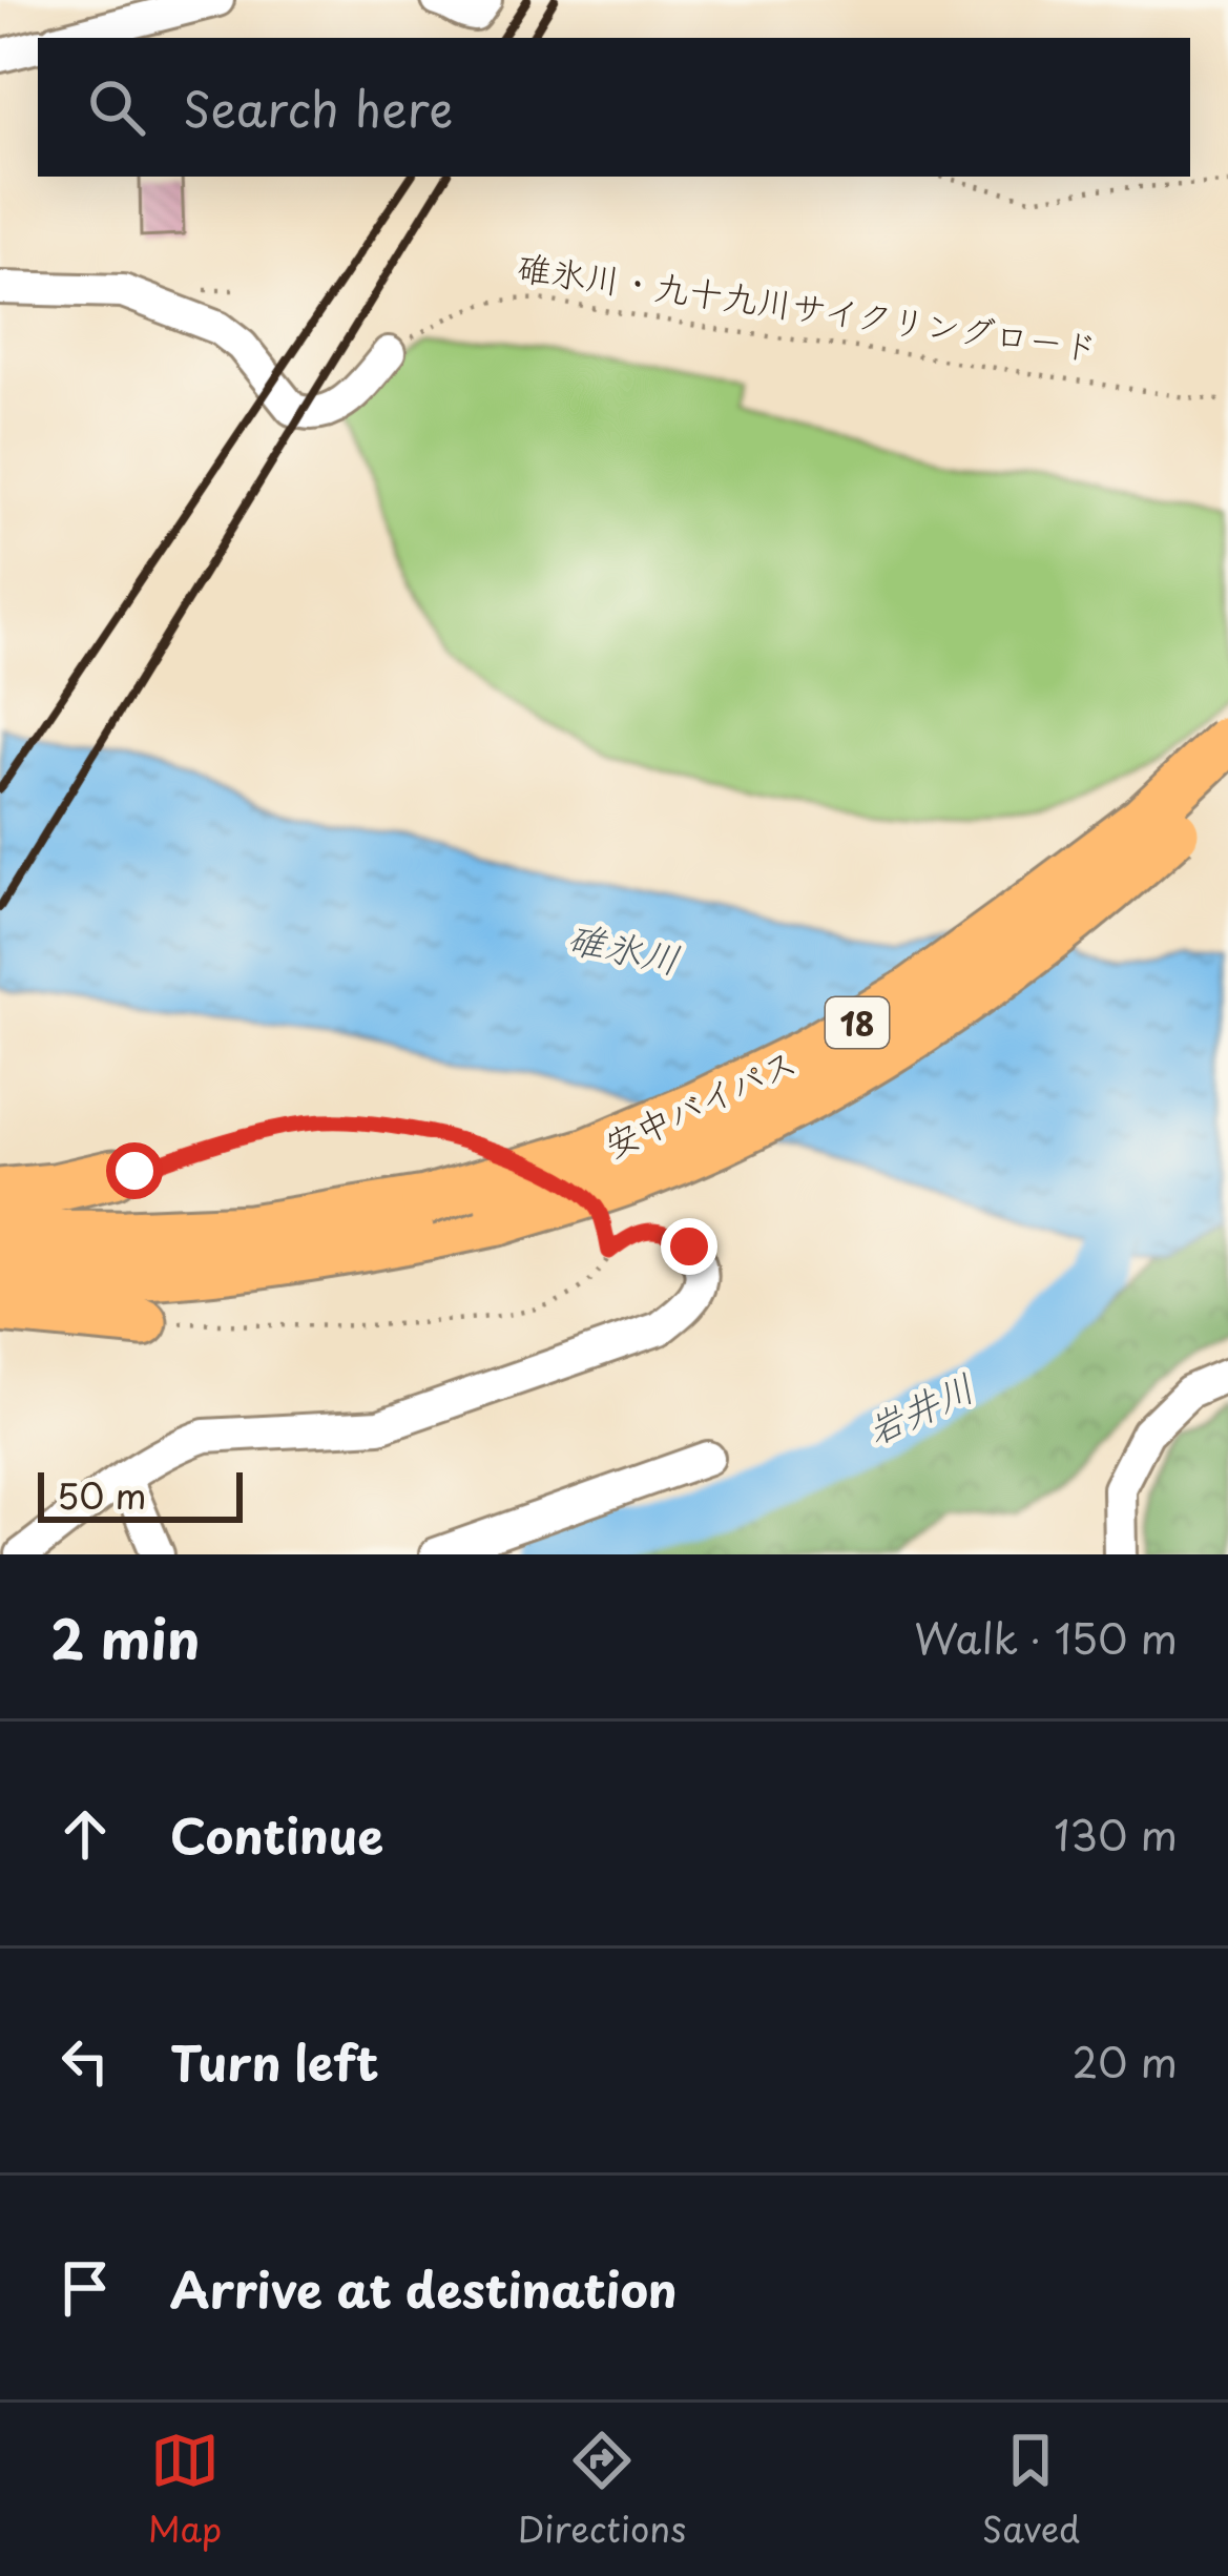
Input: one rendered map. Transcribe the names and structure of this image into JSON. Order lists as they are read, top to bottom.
{
  "streets": {
    "highway": ["18", "安中バイパス"],
    "path": ["碓氷川・九十九川サイクリングロード"]
  },
  "water": ["碓氷川", "岩井川"],
  "scale_bar": "50 m",
  "page": {
    "search": "Search here",
    "scale": "50 m",
    "heading": ["2 min", "Walk · 150 m"],
    "list": [
      ["Continue", "130 m"],
      ["Turn left", "20 m"],
      "Arrive at destination"
    ],
    "nav": ["Map", "Directions", "Saved"]
  }
}
